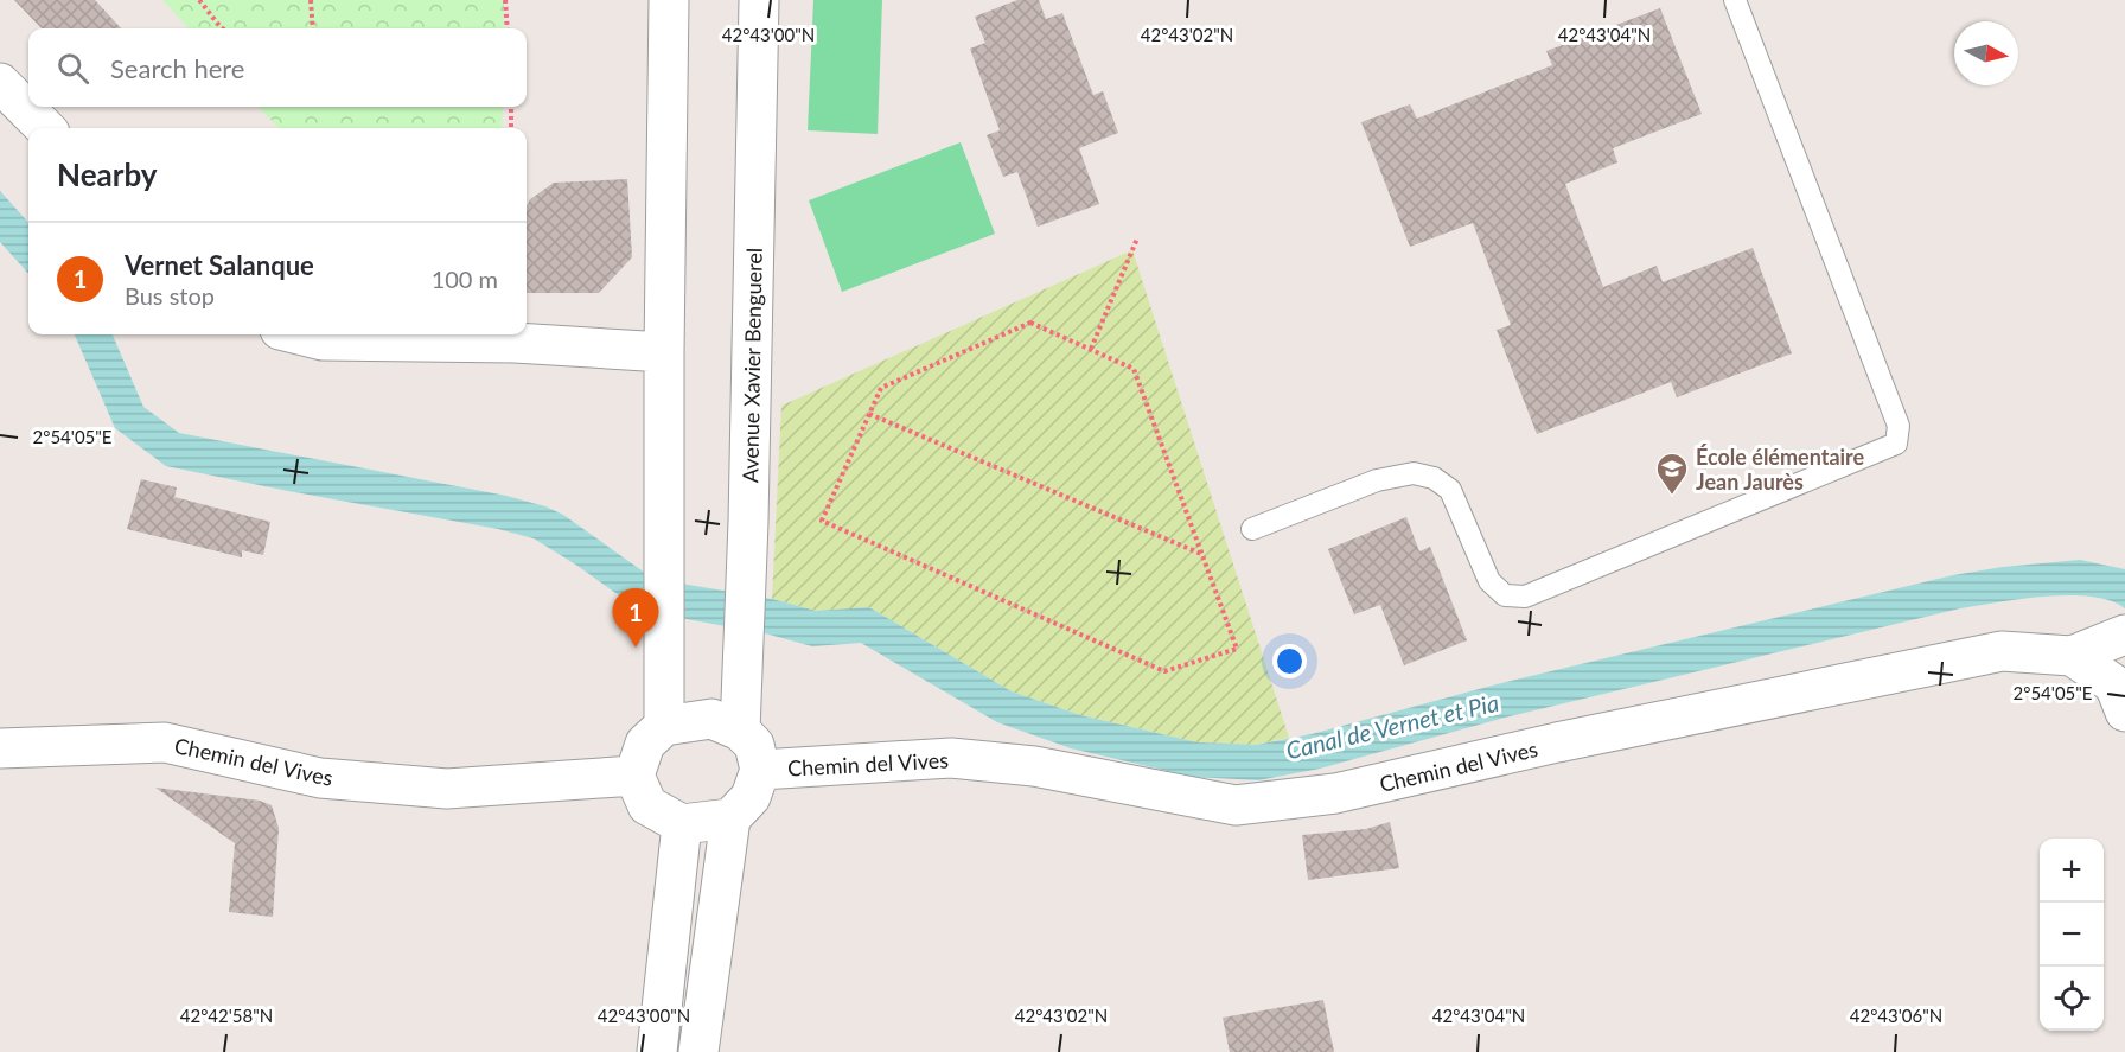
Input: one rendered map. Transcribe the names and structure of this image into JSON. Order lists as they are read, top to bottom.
{
  "streets": {
    "street": ["Avenue Xavier Benguerel", "Chemin del Vives"]
  },
  "crossings": [
    ["Avenue Xavier Benguerel", "Chemin del Vives"]
  ],
  "water": ["Canal de Vernet et Pia"],
  "places": {
    "school or university": ["École élémentaire Jean Jaurès"]
  },
  "north": "right",
  "page": {
    "search": "Search here",
    "heading": "Nearby",
    "list": [
      {
        "mark": "1",
        "name": "Vernet Salanque",
        "note": "Bus stop",
        "value": "100 m"
      }
    ],
    "pins": "1",
    "map_buttons": ["+", "−"]
  },
  "coordinates": [
    "42°43'00\"N",
    "42°43'02\"N",
    "42°43'04\"N",
    "2°54'05\"E",
    "42°42'58\"N",
    "42°43'06\"N"
  ]
}
